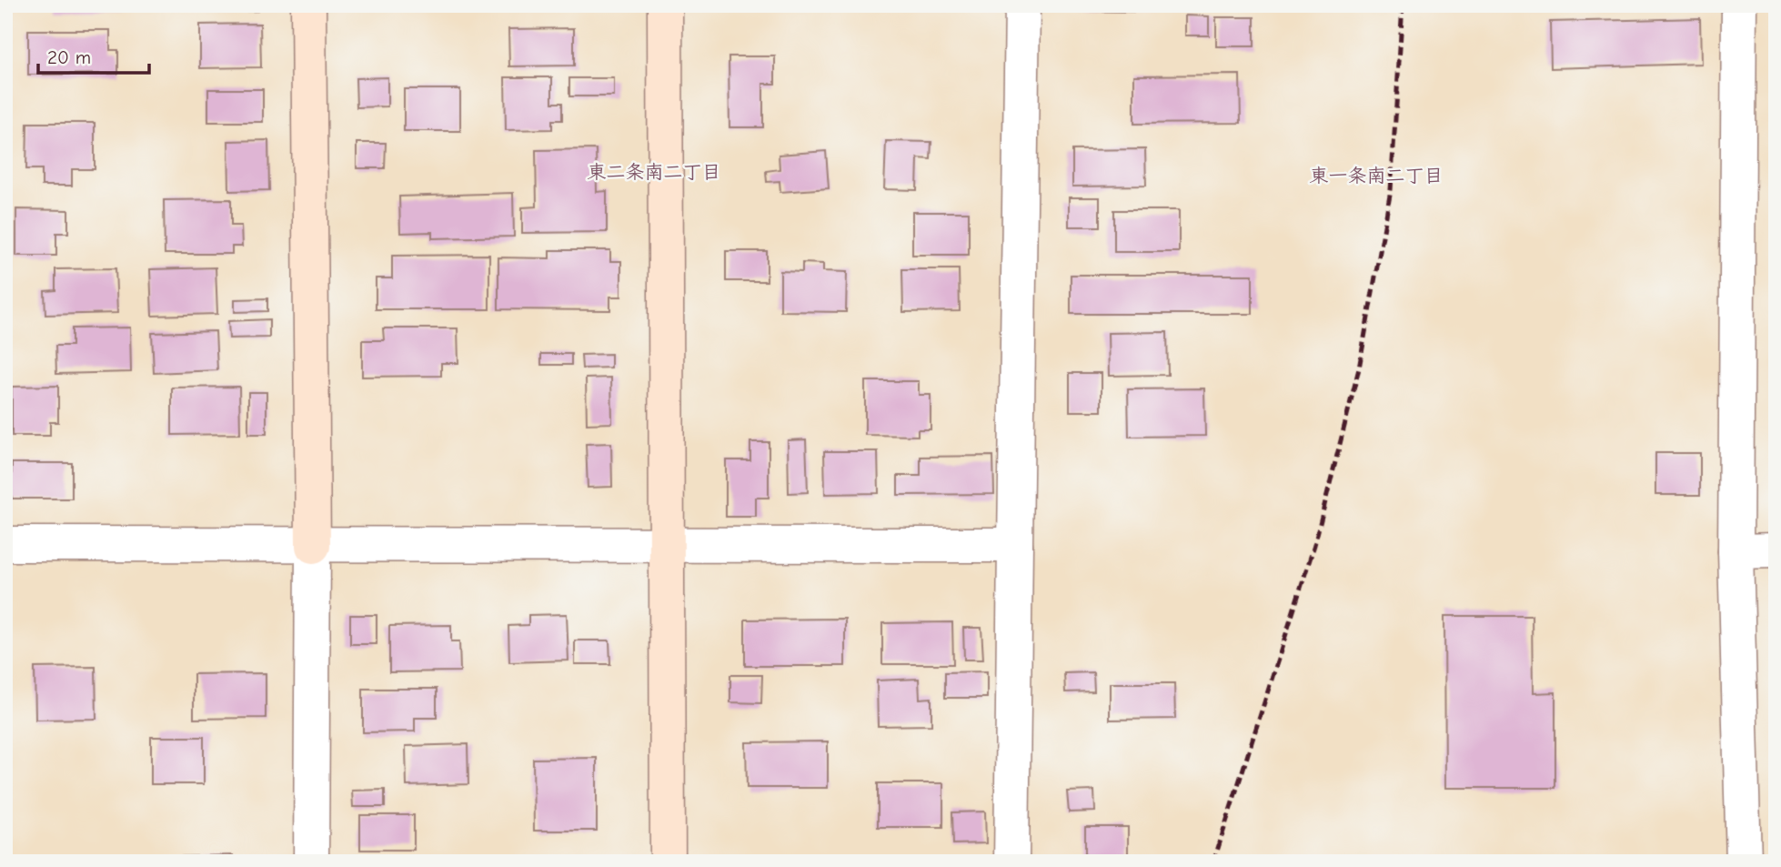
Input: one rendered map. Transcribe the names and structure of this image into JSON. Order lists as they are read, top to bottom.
{
  "districts": ["東二条南二丁目", "東一条南二丁目"],
  "scale_bar": "20 m"
}
